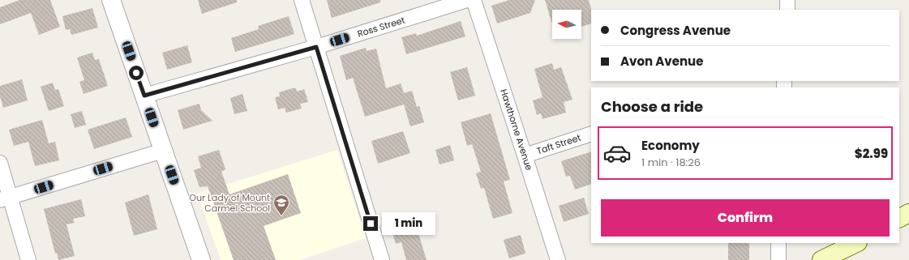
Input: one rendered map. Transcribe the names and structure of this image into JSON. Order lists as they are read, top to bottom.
{
  "streets": {
    "street": ["Ross Street", "Hawthorne Avenue", "Taft Street"]
  },
  "crossings": [
    ["Hawthorne Avenue", "Taft Street"]
  ],
  "places": {
    "school or university": ["Our Lady of Mount Carmel School"]
  },
  "north": "left",
  "page": {
    "banner": ["Congress Avenue", "Avon Avenue"],
    "heading": "Choose a ride",
    "list": [
      {
        "name": "Economy",
        "note": "1 min · 18:26",
        "value": "$2.99"
      }
    ],
    "buttons": "Confirm",
    "bubble": "1 min"
  }
}
